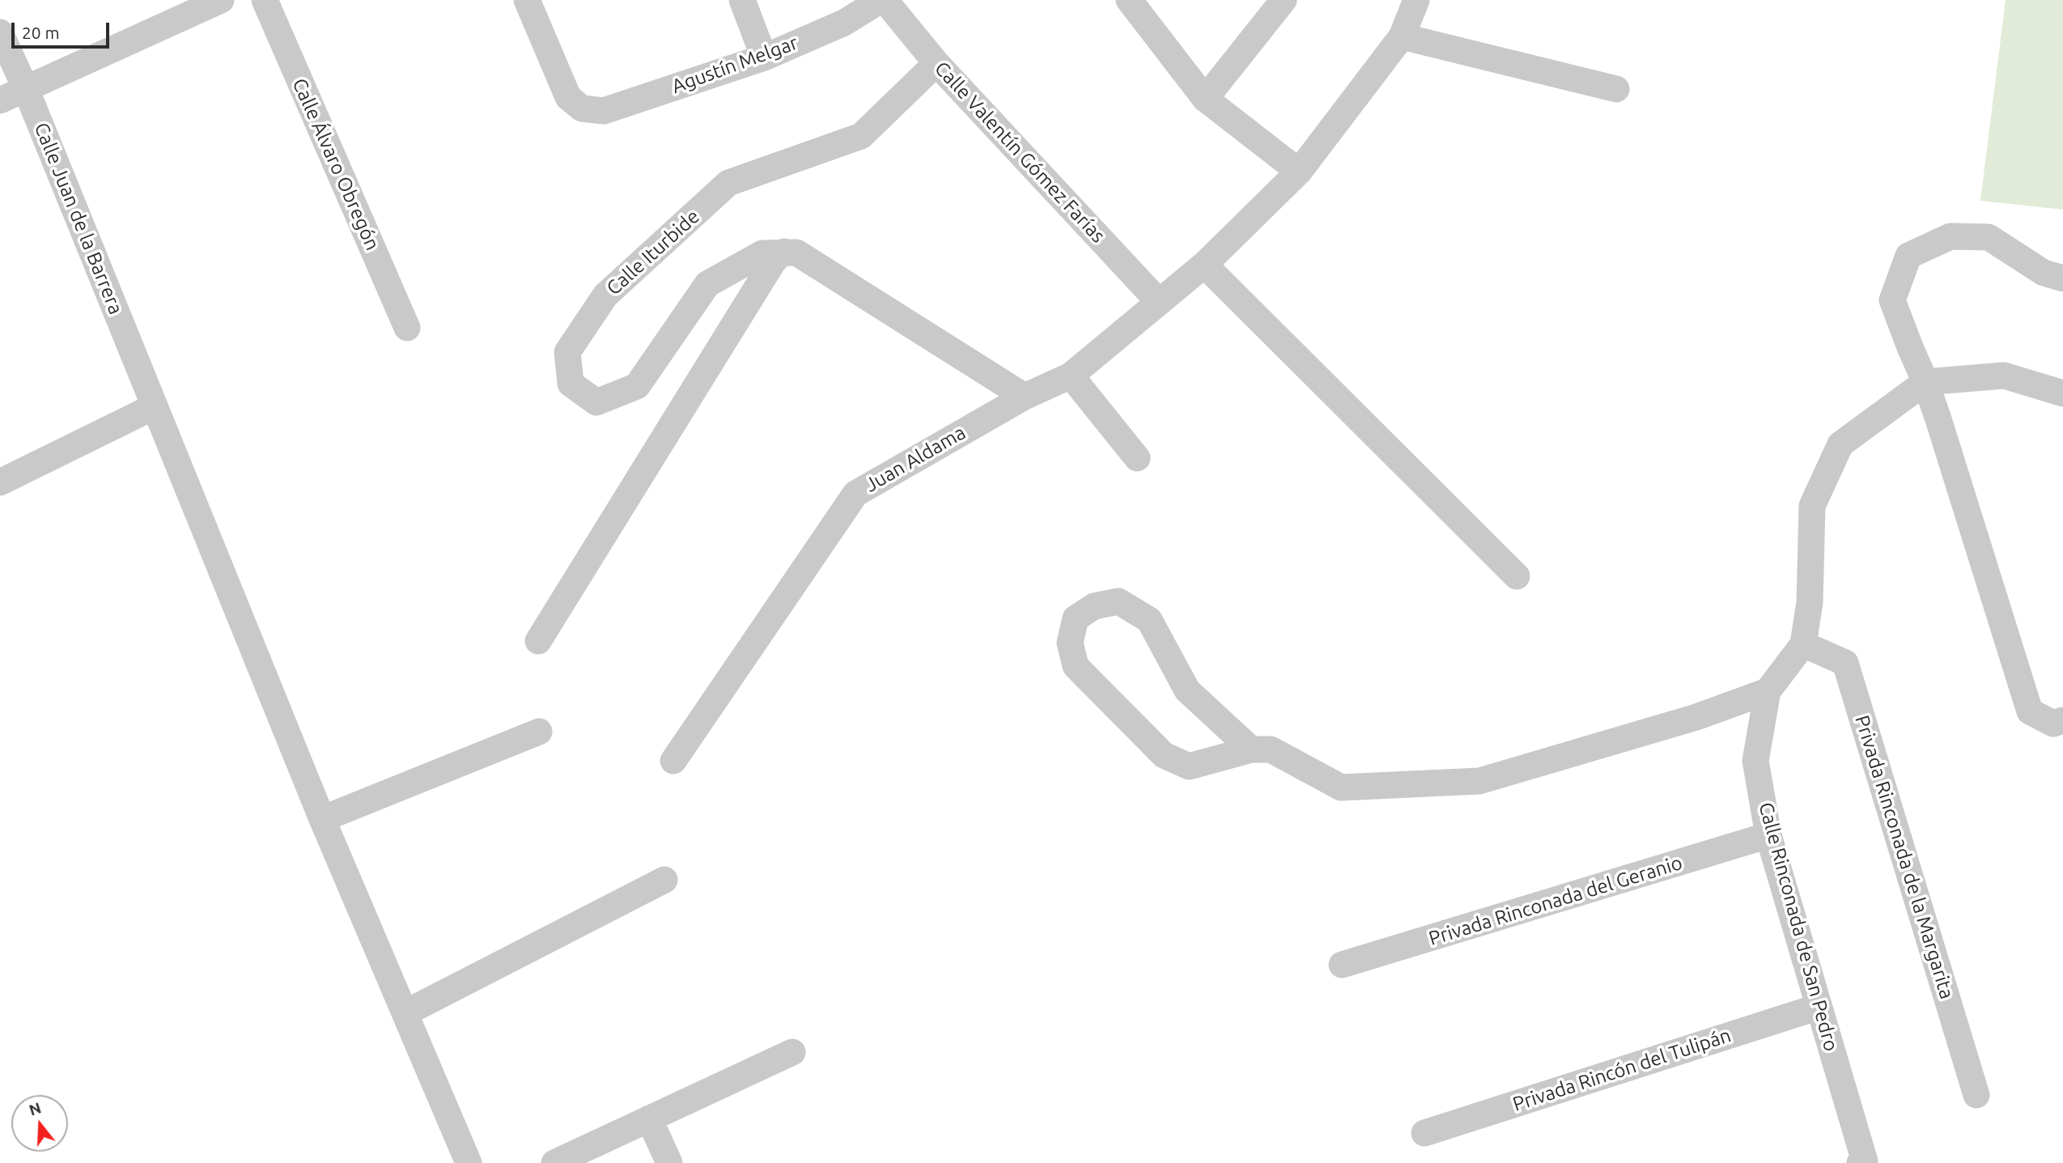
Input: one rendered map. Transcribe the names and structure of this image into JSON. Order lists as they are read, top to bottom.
{
  "streets": {
    "street": [
      "Agustín Melgar",
      "Calle Valentín Gómez Farías",
      "Calle Álvaro Obregón",
      "Calle Juan de la Barrera",
      "Calle Iturbide",
      "Juan Aldama",
      "Privada Rinconada de la Margarita",
      "Privada Rinconada del Geranio",
      "Calle Rinconada de San Pedro",
      "Privada Rincón del Tulipán"
    ]
  },
  "crossings": [
    ["Agustín Melgar", "Calle Valentín Gómez Farías"],
    ["Calle Valentín Gómez Farías", "Calle Iturbide"],
    ["Calle Valentín Gómez Farías", "Juan Aldama"],
    ["Calle Iturbide", "Juan Aldama"],
    ["Privada Rinconada de la Margarita", "Calle Rinconada de San Pedro"],
    ["Privada Rinconada del Geranio", "Calle Rinconada de San Pedro"],
    ["Calle Rinconada de San Pedro", "Privada Rincón del Tulipán"]
  ],
  "scale_bar": "20 m",
  "north": "top"
}
